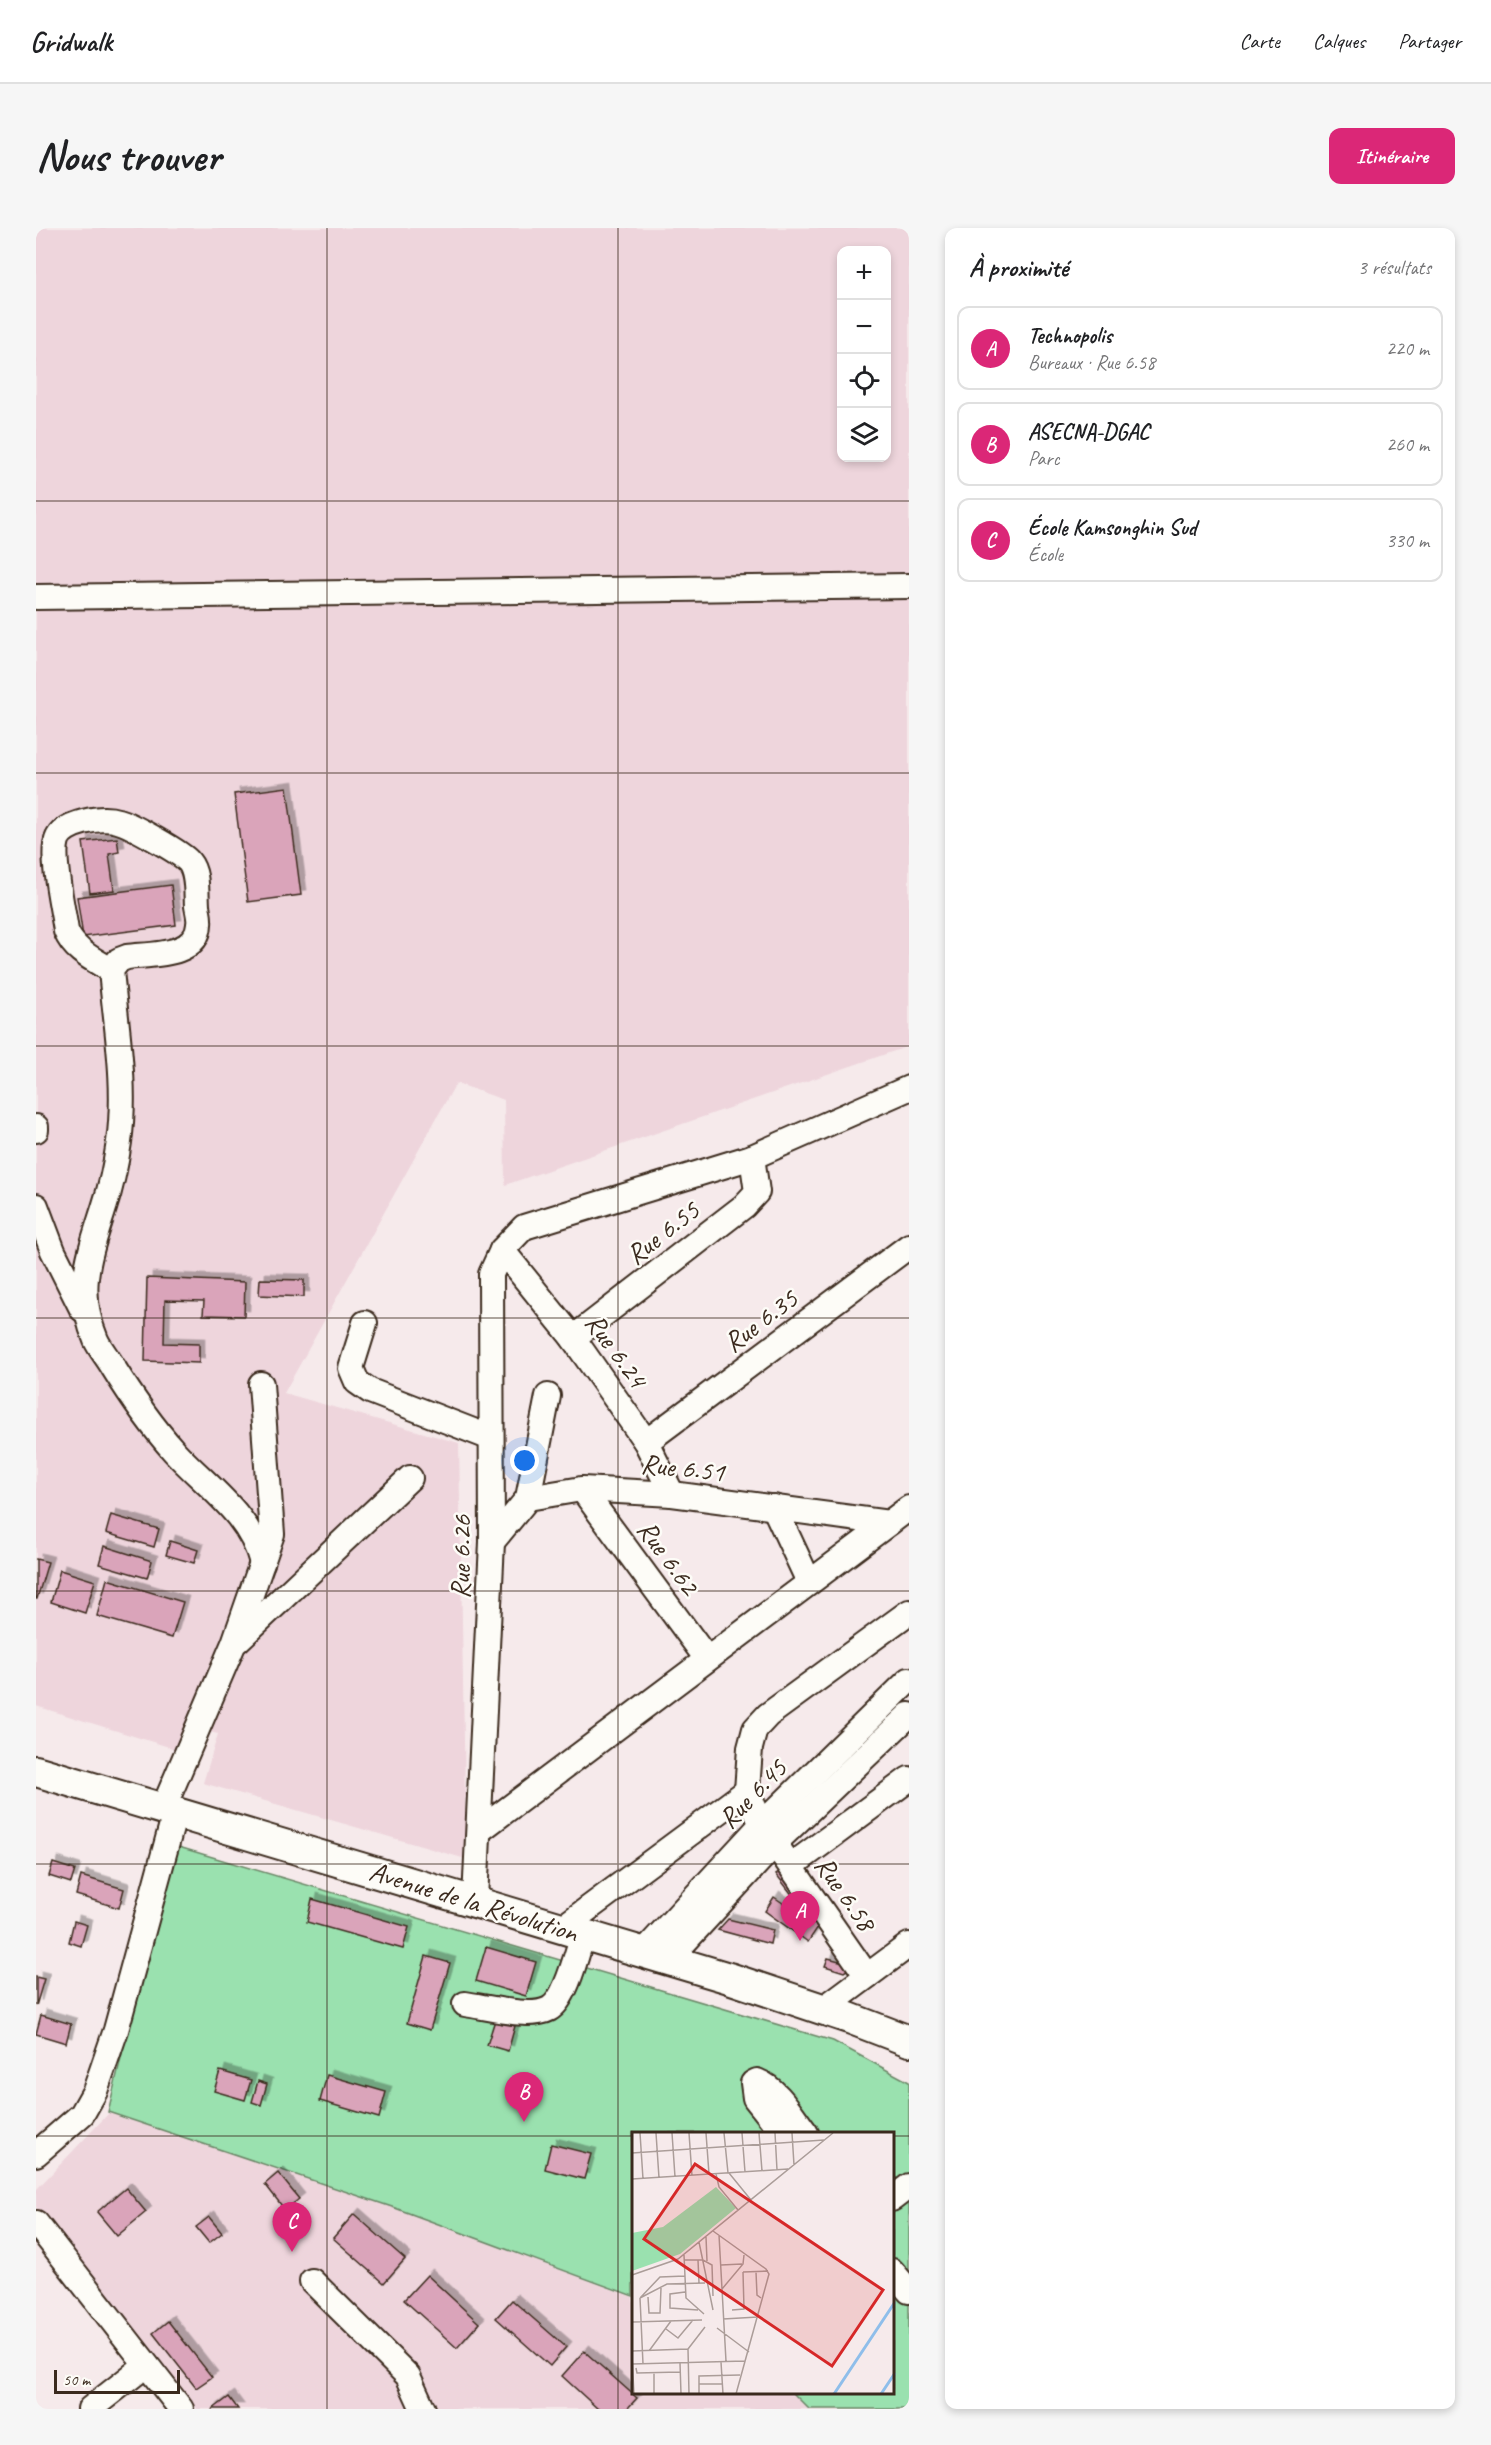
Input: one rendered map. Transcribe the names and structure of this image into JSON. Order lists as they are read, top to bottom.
{
  "streets": {
    "main road": ["Avenue de la Révolution"],
    "street": [
      "Rue 6.55",
      "Rue 6.35",
      "Rue 6.24",
      "Rue 6.51",
      "Rue 6.26",
      "Rue 6.62",
      "Rue 6.45",
      "Rue 6.58"
    ]
  },
  "crossings": [
    ["Rue 6.55", "Rue 6.24"],
    ["Rue 6.55", "Rue 6.26"],
    ["Rue 6.35", "Rue 6.24"],
    ["Rue 6.24", "Rue 6.51"],
    ["Rue 6.24", "Rue 6.26"],
    ["Rue 6.51", "Rue 6.62"],
    ["Rue 6.26", "Avenue de la Révolution"],
    ["Rue 6.45", "Rue 6.58"],
    ["Rue 6.45", "Avenue de la Révolution"]
  ],
  "scale_bar": "50 m",
  "page": {
    "header": "Gridwalk",
    "nav": ["Carte", "Calques", "Partager"],
    "buttons": "Itinéraire",
    "title": "Nous trouver",
    "heading": ["À proximité", "3 résultats"],
    "map_buttons": ["+", "−"],
    "list": [
      {
        "mark": "A",
        "name": "Technopolis",
        "note": "Bureaux · Rue 6.58",
        "value": "220 m"
      },
      {
        "mark": "B",
        "name": "ASECNA-DGAC",
        "note": "Parc",
        "value": "260 m"
      },
      {
        "mark": "C",
        "name": "École Kamsonghin Sud",
        "note": "École",
        "value": "330 m"
      }
    ],
    "pins": ["A", "B", "C"],
    "scale": "50 m"
  }
}
